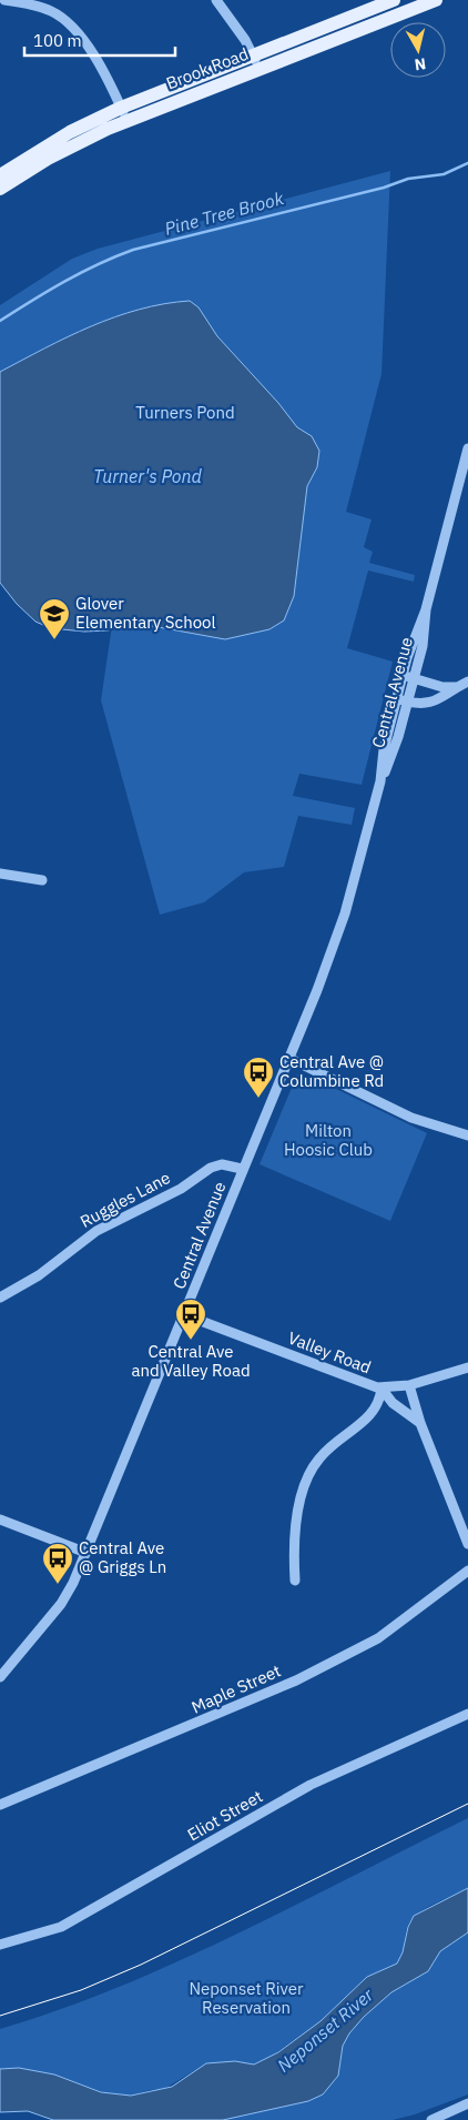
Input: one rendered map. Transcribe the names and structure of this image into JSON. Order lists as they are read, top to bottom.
{
  "streets": {
    "main road": ["Brook Road"],
    "street": [
      "Central Avenue",
      "Ruggles Lane",
      "Valley Road",
      "Maple Street",
      "Eliot Street"
    ]
  },
  "crossings": [
    ["Central Avenue", "Ruggles Lane"],
    ["Central Avenue", "Valley Road"]
  ],
  "water": ["Pine Tree Brook", "Turner's Pond", "Neponset River"],
  "parks": ["Turners Pond", "Milton Hoosic Club", "Neponset River Reservation"],
  "places": {
    "school or university": ["Glover Elementary School"],
    "bus stop": ["Central Ave @ Columbine Rd", "Central Ave and Valley Road", "Central Ave @ Griggs Ln"]
  },
  "scale_bar": "100 m",
  "north": "bottom"
}
